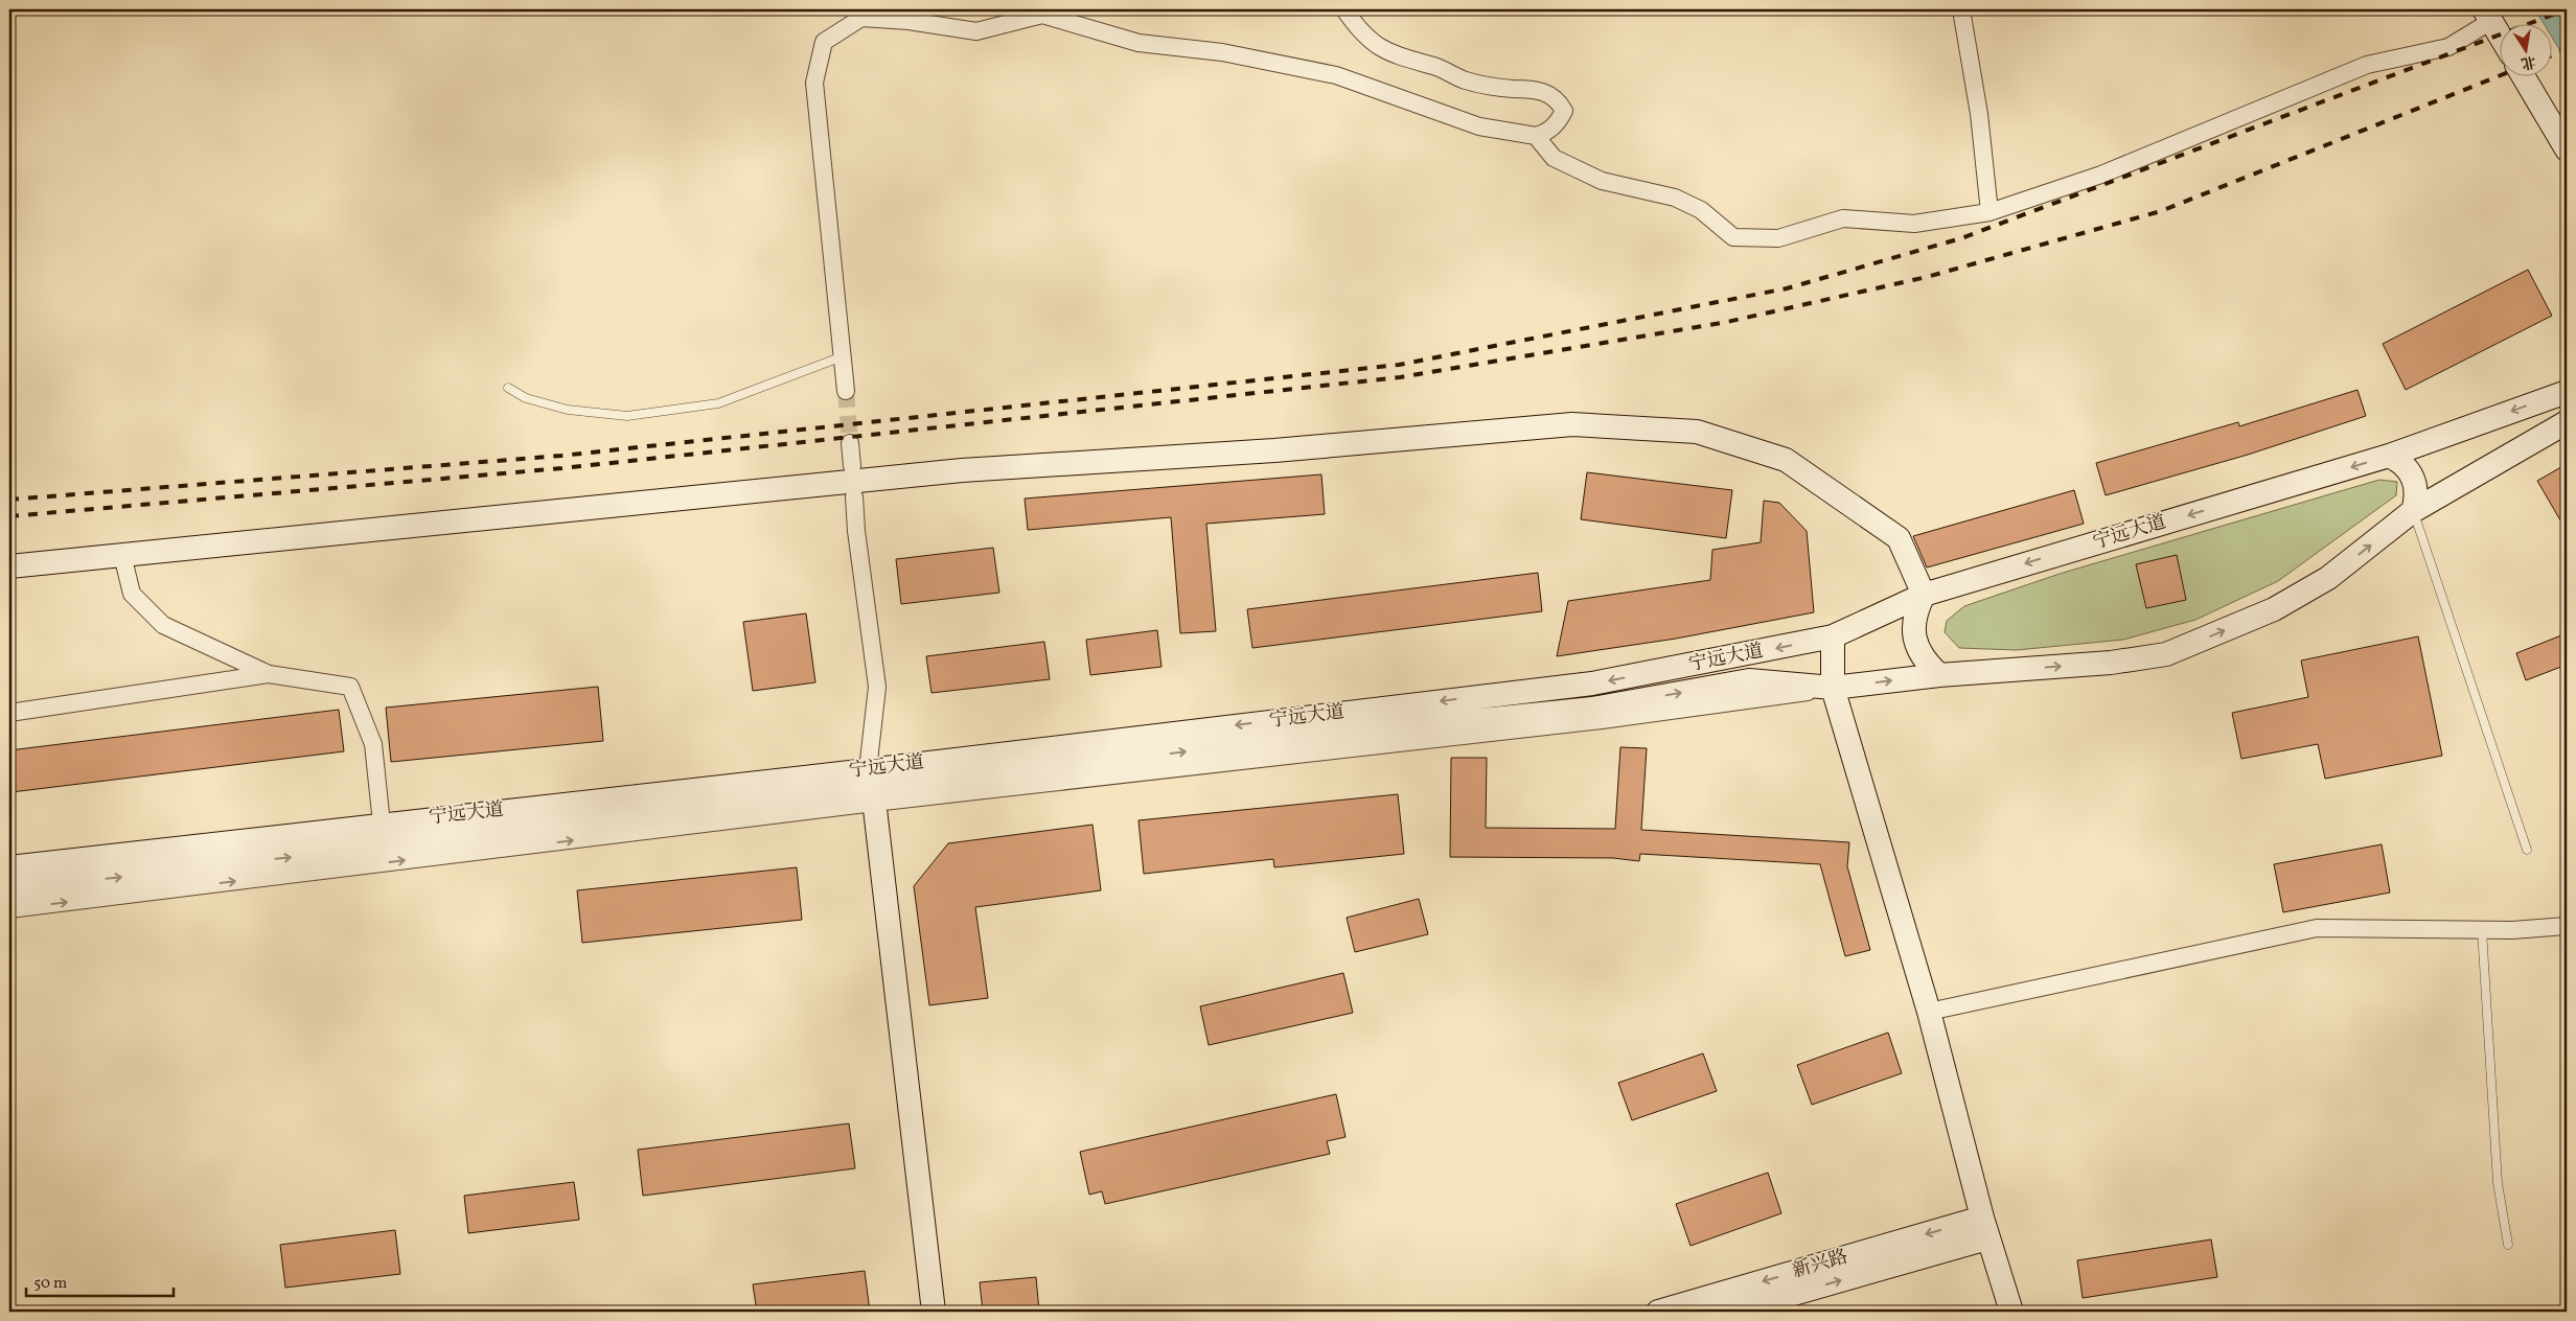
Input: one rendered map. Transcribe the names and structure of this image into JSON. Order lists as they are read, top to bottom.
{
  "streets": {
    "main road": ["宁远大道", "新兴路"]
  },
  "scale_bar": "50 m",
  "north": "bottom"
}
